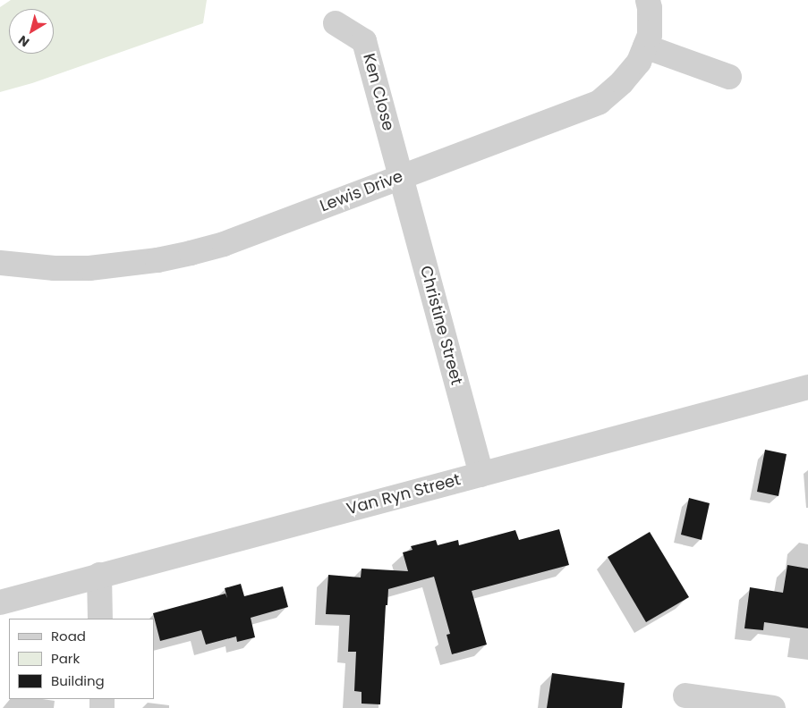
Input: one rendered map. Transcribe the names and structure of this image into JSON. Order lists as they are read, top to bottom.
{
  "streets": {
    "street": [
      "Ken Close",
      "Lewis Drive",
      "Christine Street",
      "Van Ryn Street"
    ]
  },
  "crossings": [
    ["Ken Close", "Lewis Drive"],
    ["Ken Close", "Christine Street"],
    ["Lewis Drive", "Christine Street"],
    ["Christine Street", "Van Ryn Street"]
  ],
  "legend": ["Road", "Park", "Building"],
  "north": "bottom left"
}
